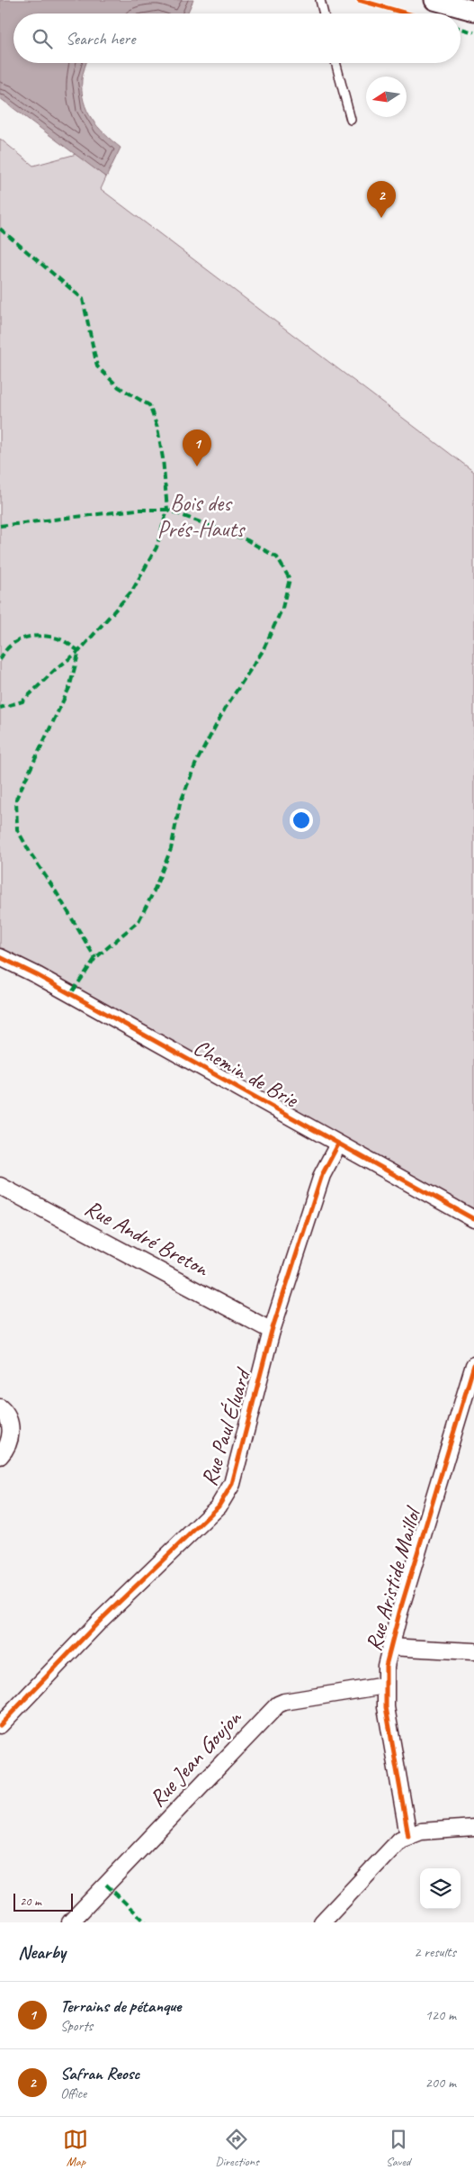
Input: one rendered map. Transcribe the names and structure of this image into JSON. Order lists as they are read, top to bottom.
{
  "streets": {
    "street": [
      "Chemin de Brie",
      "Rue André Breton",
      "Rue Paul Éluard",
      "Rue Aristide Maillol",
      "Rue Jean Goujon"
    ]
  },
  "crossings": [
    ["Chemin de Brie", "Rue Paul Éluard"],
    ["Rue André Breton", "Rue Paul Éluard"],
    ["Rue Aristide Maillol", "Rue Jean Goujon"]
  ],
  "parks": ["Bois des Prés-Hauts"],
  "scale_bar": "20 m",
  "north": "left",
  "page": {
    "search": "Search here",
    "pins": ["2", "1"],
    "scale": "20 m",
    "heading": ["Nearby", "2 results"],
    "list": [
      {
        "mark": "1",
        "name": "Terrains de pétanque",
        "note": "Sports",
        "value": "120 m"
      },
      {
        "mark": "2",
        "name": "Safran Reosc",
        "note": "Office",
        "value": "200 m"
      }
    ],
    "nav": ["Map", "Directions", "Saved"]
  }
}
